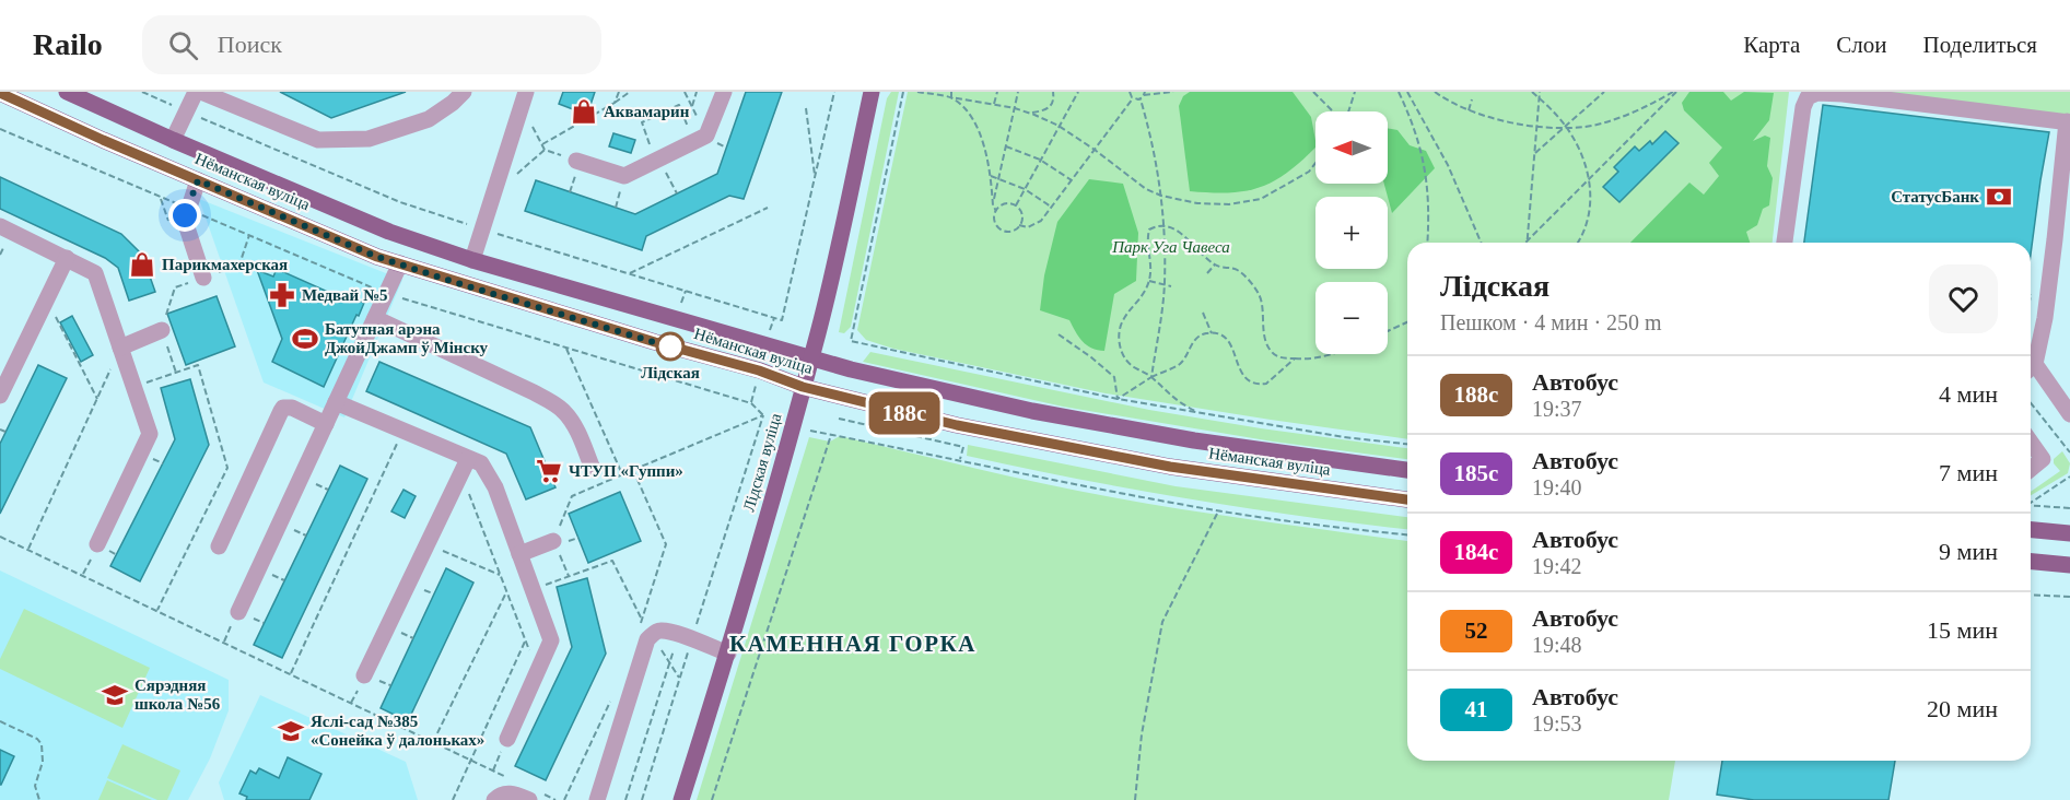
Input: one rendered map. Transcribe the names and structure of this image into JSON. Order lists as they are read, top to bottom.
{
  "streets": {
    "main road": ["Нёманская вуліца", "Лідская вуліца"]
  },
  "crossings": [
    ["Нёманская вуліца", "Лідская вуліца"]
  ],
  "districts": ["КАМЕННАЯ ГОРКА"],
  "parks": ["Парк Уга Чавеса"],
  "places": {
    "shop": ["Аквамарин", "Парикмахерская"],
    "bank": ["СтатусБанк"],
    "pharmacy": ["Медвай №5"],
    "sports": ["Батутная арэна ДжойДжамп ў Мінску"],
    "other": ["Лідская"],
    "supermarket": ["ЧТУП «Гуппи»"],
    "school or university": ["Сярэдняя школа №56", "Яслі-сад №385 «Сонейка ў далоньках»"]
  },
  "lines": ["bus line 188с"],
  "north": "left",
  "page": {
    "header": "Railo",
    "search": "Поиск",
    "nav": ["Карта", "Слои", "Поделиться"],
    "on_map": "188с",
    "map_buttons": ["+", "−"],
    "heading": ["Лідская", "Пешком · 4 мин · 250 m"],
    "list": [
      {
        "mark": "188с",
        "name": "Автобус",
        "note": "19:37",
        "value": "4 мин"
      },
      {
        "mark": "185с",
        "name": "Автобус",
        "note": "19:40",
        "value": "7 мин"
      },
      {
        "mark": "184с",
        "name": "Автобус",
        "note": "19:42",
        "value": "9 мин"
      },
      {
        "mark": "52",
        "name": "Автобус",
        "note": "19:48",
        "value": "15 мин"
      },
      {
        "mark": "41",
        "name": "Автобус",
        "note": "19:53",
        "value": "20 мин"
      }
    ]
  }
}
